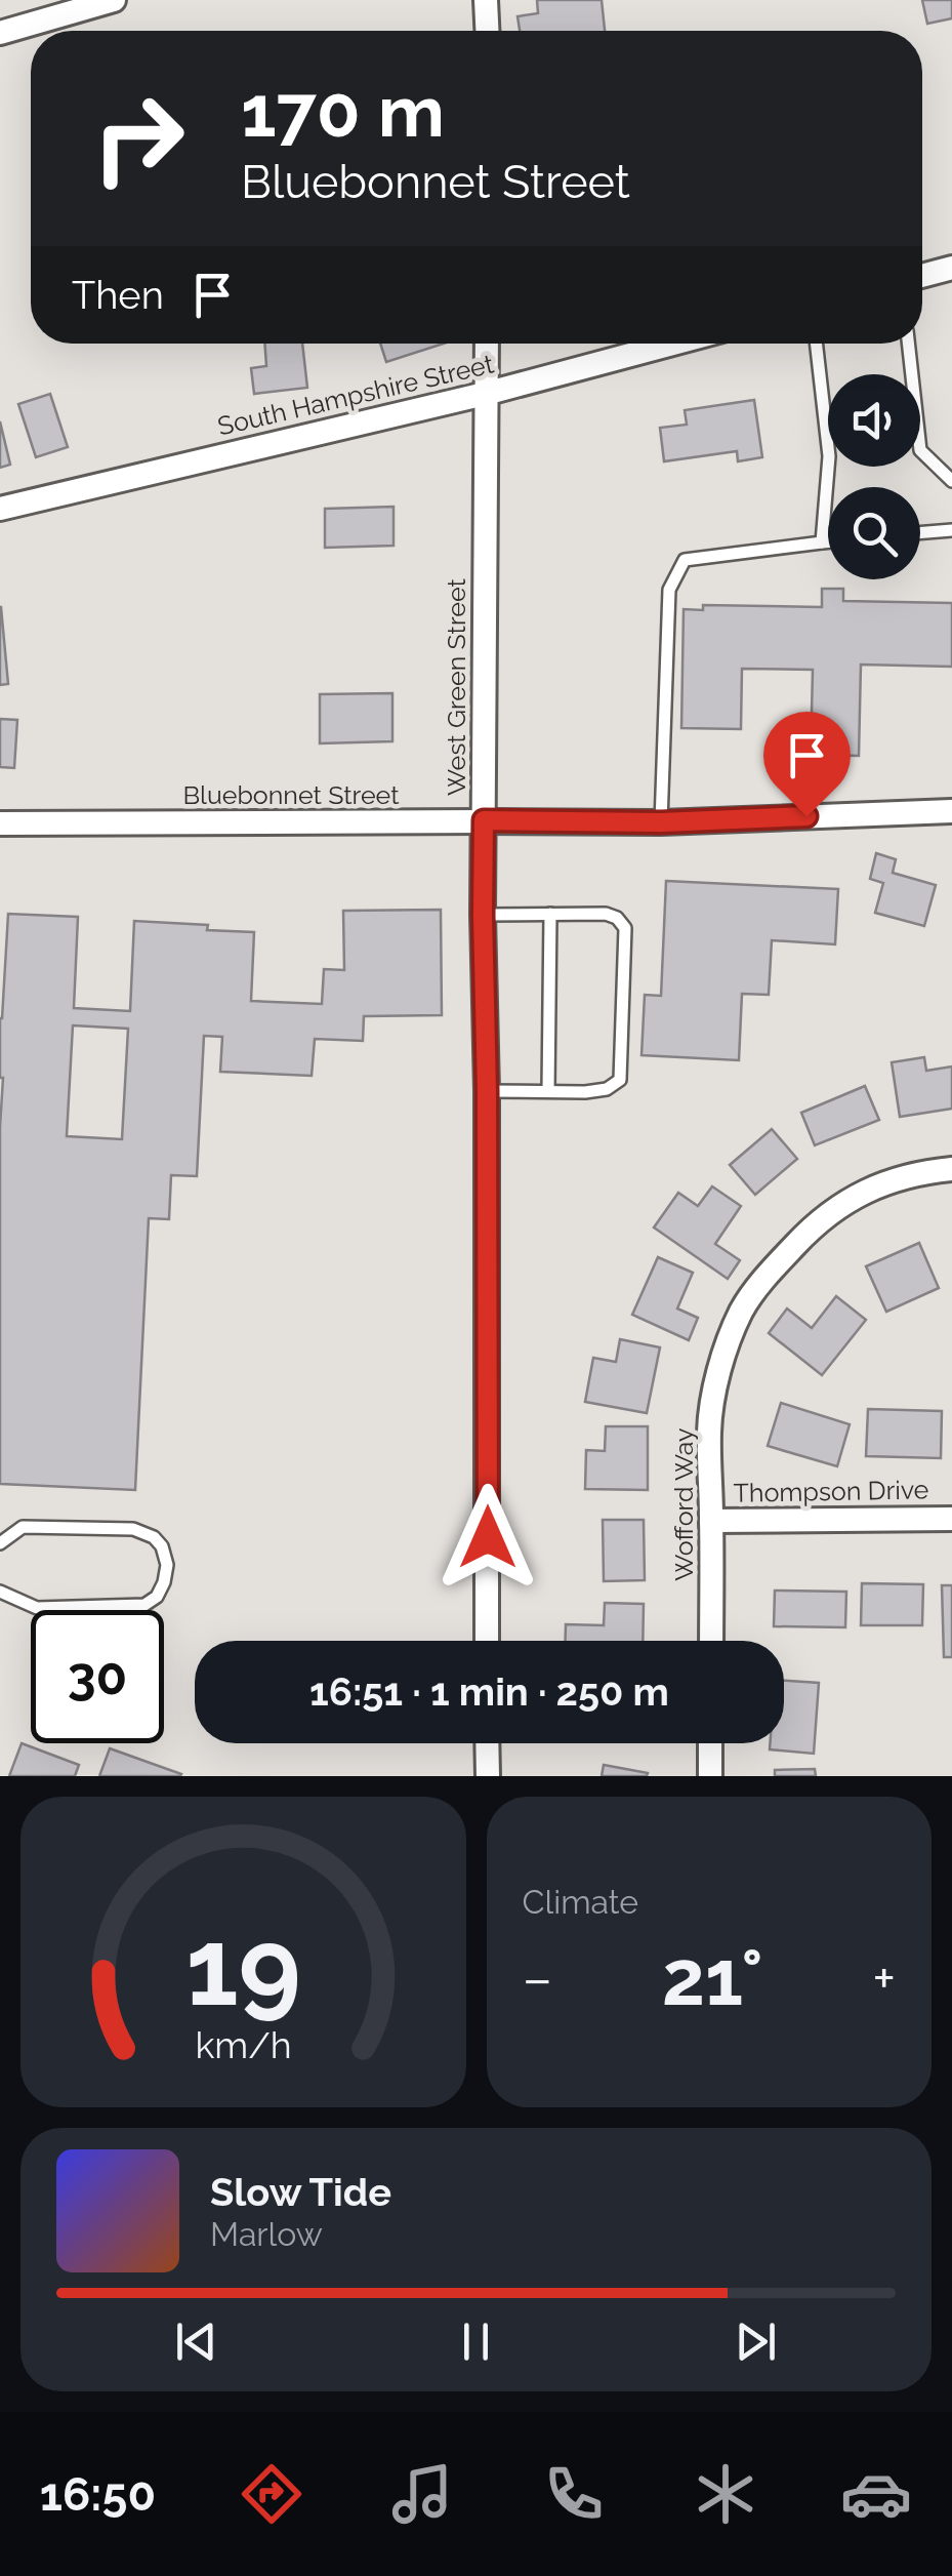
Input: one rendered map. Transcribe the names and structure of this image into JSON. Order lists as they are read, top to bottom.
{
  "streets": {
    "street": [
      "South Hampshire Street",
      "West Green Street",
      "Bluebonnet Street",
      "Thompson Drive",
      "Wofford Way"
    ]
  },
  "crossings": [
    ["South Hampshire Street", "West Green Street"],
    ["West Green Street", "Bluebonnet Street"],
    ["Thompson Drive", "Wofford Way"]
  ],
  "page": {
    "turn": ["170 m", "Bluebonnet Street"],
    "then": "Then",
    "limit": "30",
    "trip": "16:51 · 1 min · 250 m",
    "tile": "Climate",
    "heat": ["−", "21°", "+"],
    "song": ["Slow Tide", "Marlow"],
    "tabs": "16:50",
    "gauge": ["19", "km/h"]
  }
}
